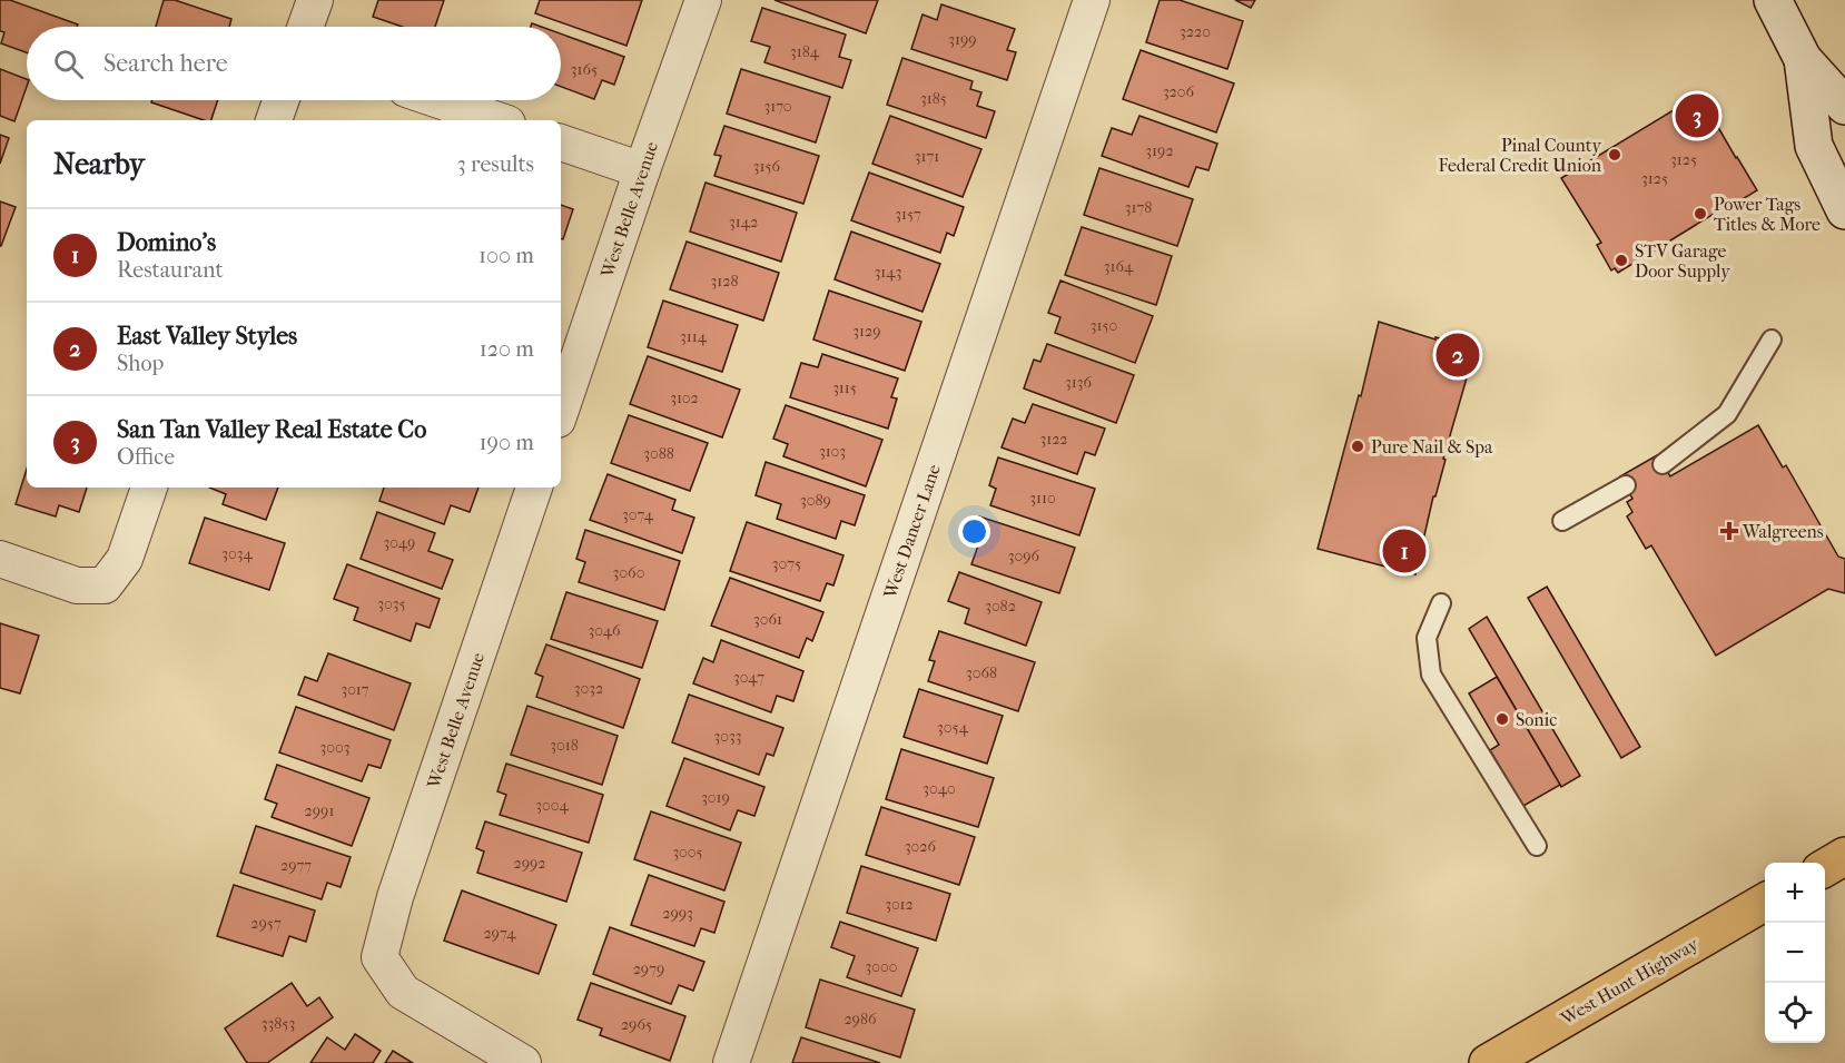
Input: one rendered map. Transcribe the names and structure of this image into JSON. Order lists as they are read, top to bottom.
{
  "streets": {
    "main road": ["West Hunt Highway"],
    "street": ["West Belle Avenue", "West Dancer Lane"]
  },
  "places": {
    "other": [
      "Pinal County Federal Credit Union",
      "Power Tags Titles & More",
      "STV Garage Door Supply",
      "Pure Nail & Spa",
      "Sonic"
    ],
    "health": ["Walgreens"]
  },
  "house_numbers": [
    "3220",
    "3199",
    "3184",
    "3165",
    "3206",
    "3185",
    "3170",
    "3192",
    "3171",
    "3125",
    "3156",
    "3125",
    "3178",
    "3157",
    "3142",
    "3164",
    "3143",
    "3128",
    "3150",
    "3129",
    "3114",
    "3136",
    "3115",
    "3102",
    "3122",
    "3103",
    "3088",
    "3110",
    "3089",
    "3074",
    "3049",
    "3034",
    "3096",
    "3075",
    "3060",
    "3035",
    "3082",
    "3061",
    "3046",
    "3068",
    "3047",
    "3032",
    "3017",
    "3054",
    "3033",
    "3018",
    "3003",
    "3040",
    "3019",
    "3004",
    "2991",
    "3026",
    "3005",
    "2992",
    "2977",
    "3012",
    "2993",
    "2957",
    "2974",
    "3000",
    "2979",
    "2986",
    "33853",
    "2965"
  ],
  "page": {
    "search": "Search here",
    "pins": ["3", "2", "1"],
    "heading": ["Nearby", "3 results"],
    "list": [
      {
        "mark": "1",
        "name": "Domino's",
        "note": "Restaurant",
        "value": "100 m"
      },
      {
        "mark": "2",
        "name": "East Valley Styles",
        "note": "Shop",
        "value": "120 m"
      },
      {
        "mark": "3",
        "name": "San Tan Valley Real Estate Co",
        "note": "Office",
        "value": "190 m"
      }
    ],
    "map_buttons": ["+", "−"]
  }
}
